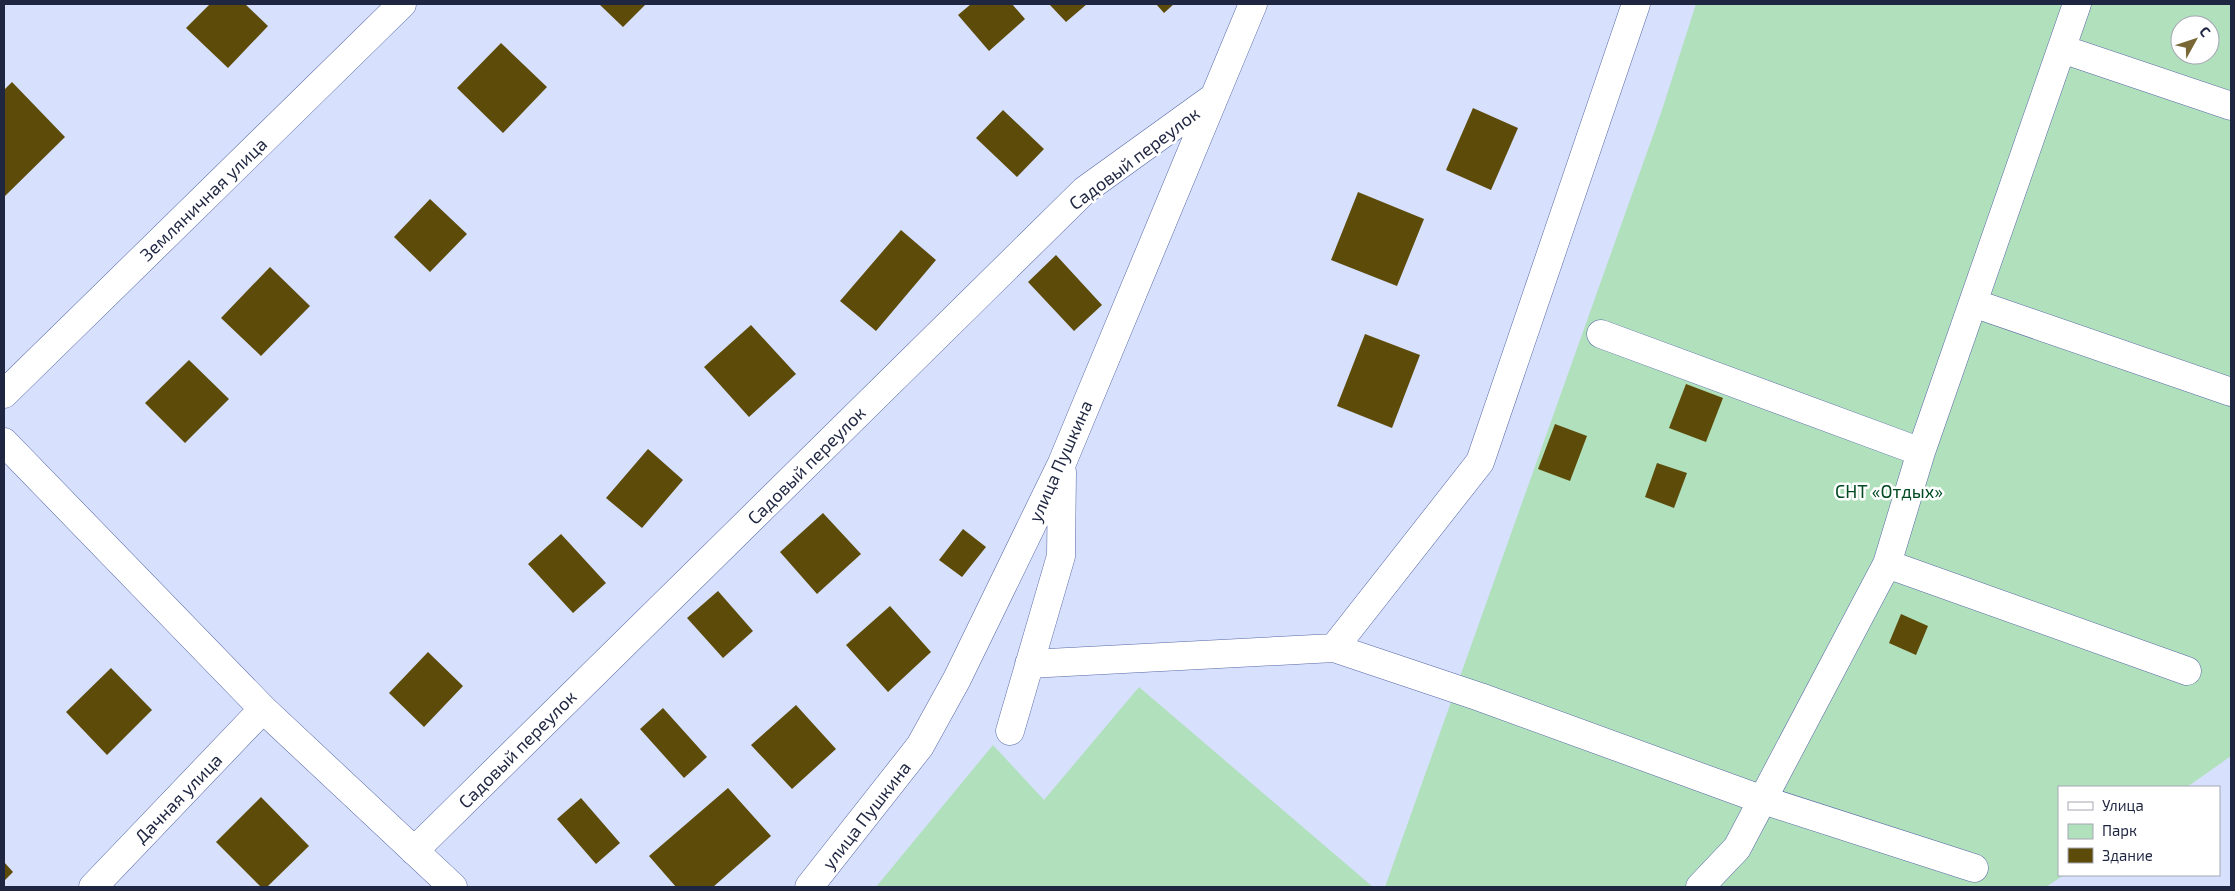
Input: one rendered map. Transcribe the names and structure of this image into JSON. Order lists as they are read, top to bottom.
{
  "streets": {
    "street": [
      "Садовый переулок",
      "Земляничная улица",
      "улица Пушкина",
      "Дачная улица"
    ]
  },
  "crossings": [
    ["Садовый переулок", "улица Пушкина"]
  ],
  "parks": ["СНТ «Отдых»"],
  "legend": ["Улица", "Парк", "Здание"],
  "north": "top right"
}
